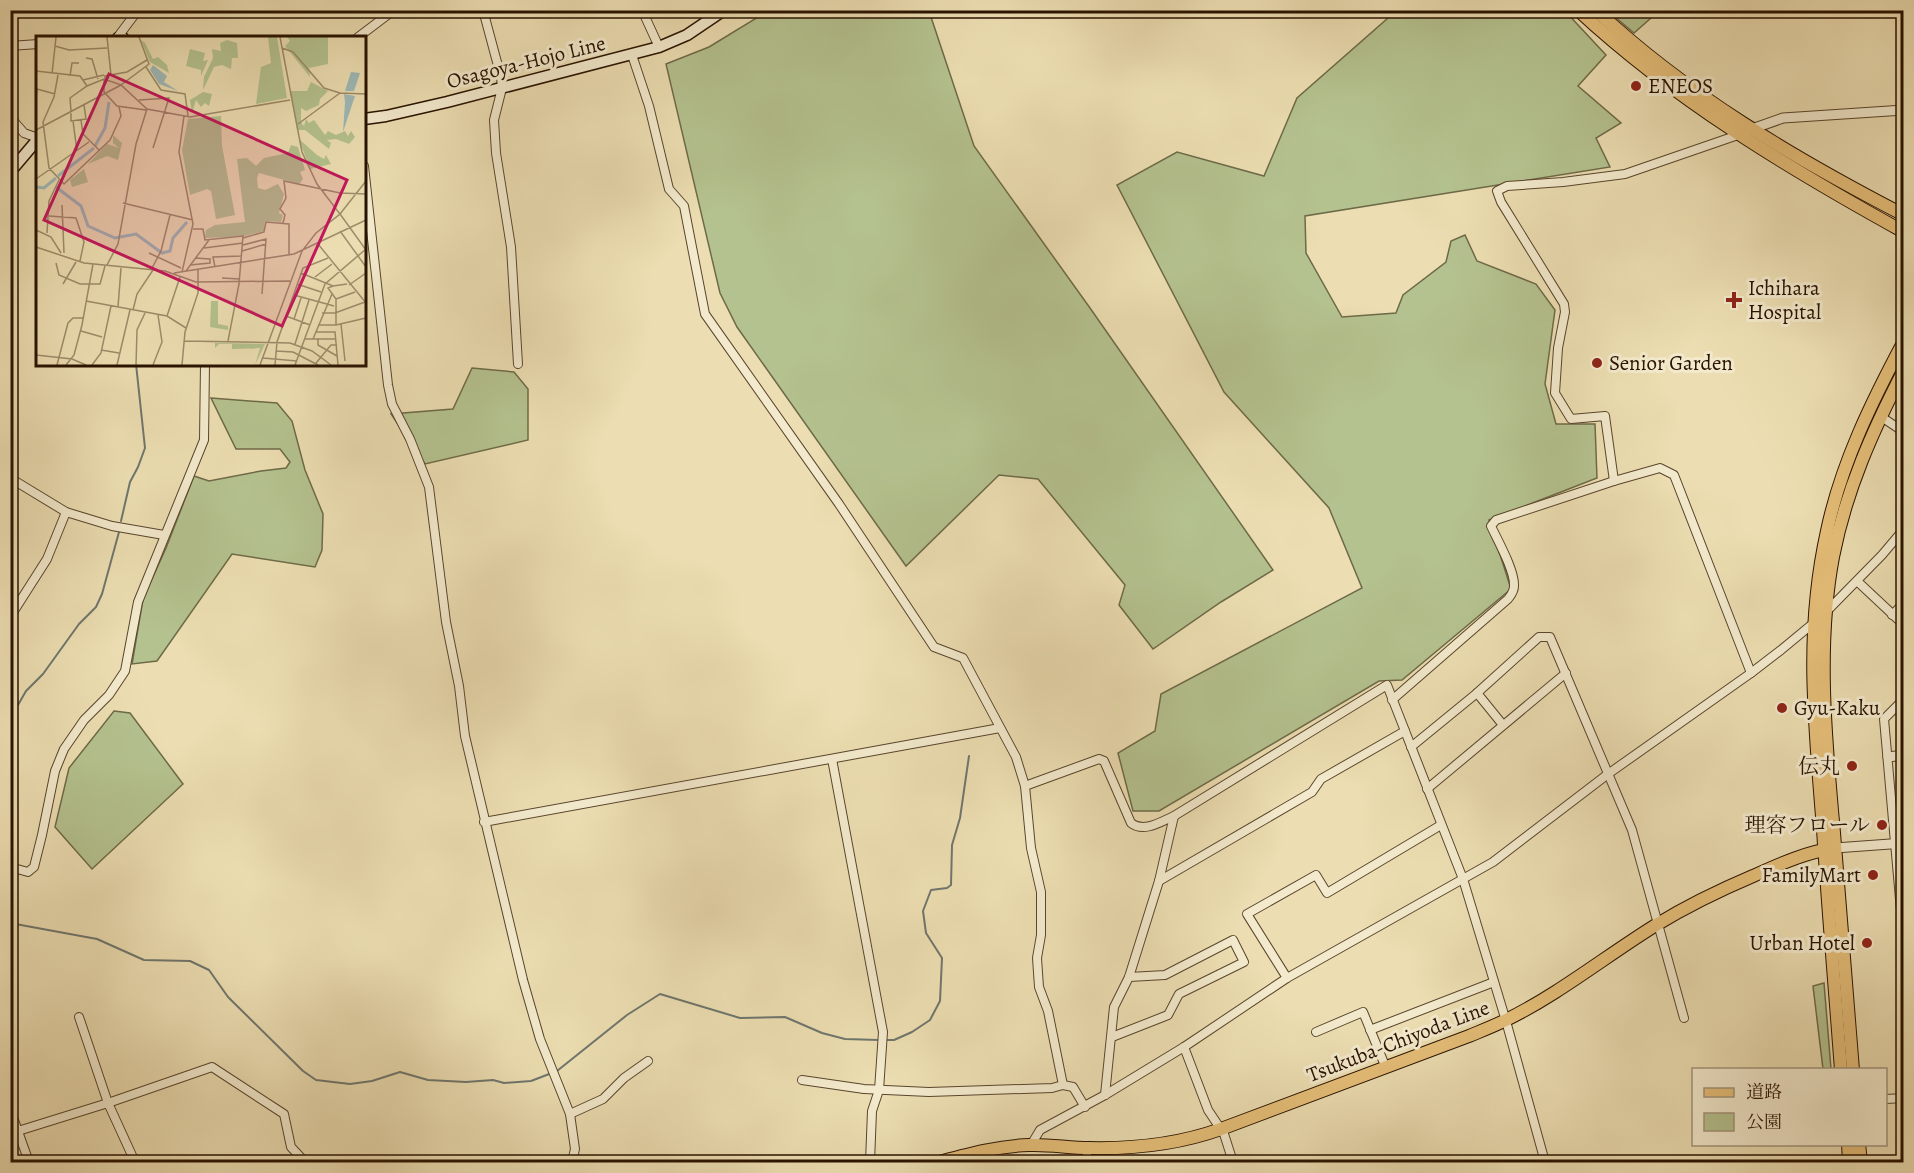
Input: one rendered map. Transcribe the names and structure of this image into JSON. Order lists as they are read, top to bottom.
{
  "streets": {
    "main road": ["Osagoya-Hojo Line", "Tsukuba-Chiyoda Line"]
  },
  "places": {
    "other": [
      "ENEOS",
      "Senior Garden",
      "Gyu-Kaku",
      "伝丸",
      "理容フロール",
      "FamilyMart",
      "Urban Hotel"
    ],
    "health": ["Ichihara Hospital"]
  },
  "legend": ["道路", "公園"]
}
